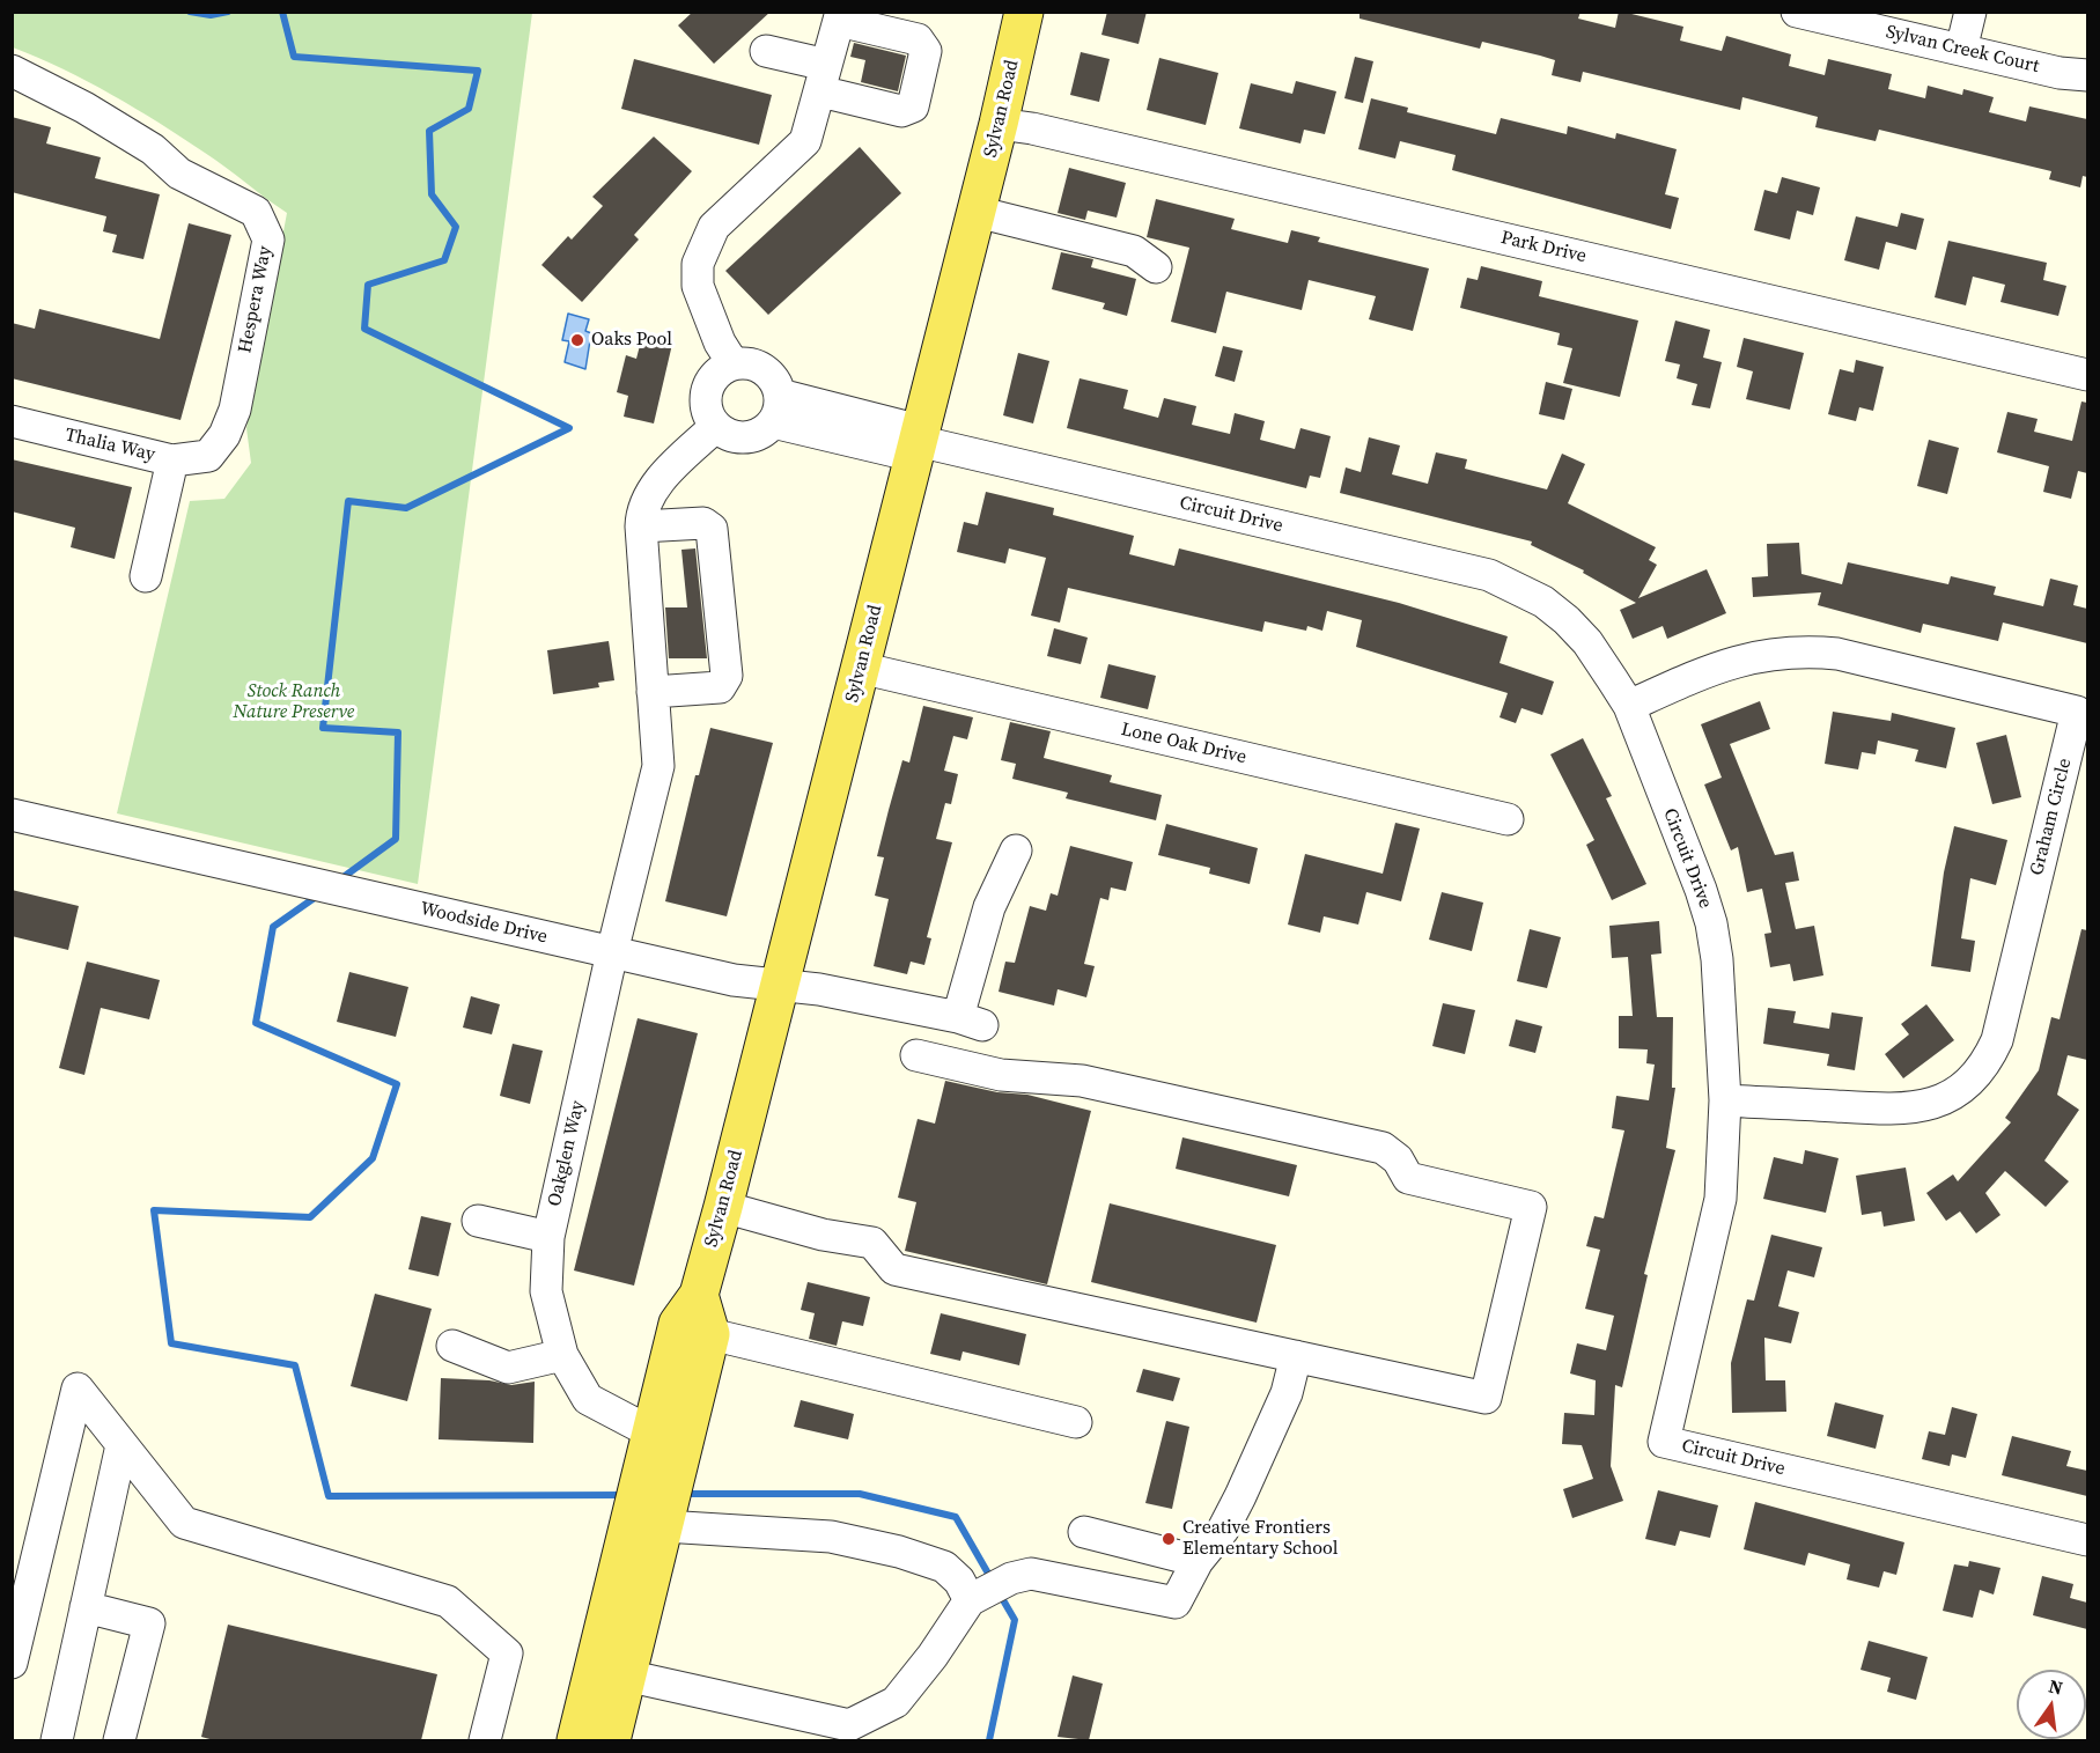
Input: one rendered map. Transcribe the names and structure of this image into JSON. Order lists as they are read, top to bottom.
{
  "streets": {
    "main road": ["Sylvan Road"],
    "street": [
      "Sylvan Creek Court",
      "Park Drive",
      "Hespera Way",
      "Thalia Way",
      "Circuit Drive",
      "Lone Oak Drive",
      "Graham Circle",
      "Woodside Drive",
      "Oakglen Way"
    ]
  },
  "crossings": [
    ["Sylvan Road", "Park Drive"],
    ["Sylvan Road", "Circuit Drive"],
    ["Sylvan Road", "Lone Oak Drive"],
    ["Sylvan Road", "Woodside Drive"],
    ["Sylvan Road", "Oakglen Way"],
    ["Hespera Way", "Thalia Way"],
    ["Circuit Drive", "Graham Circle"],
    ["Circuit Drive", "Oakglen Way"],
    ["Woodside Drive", "Oakglen Way"]
  ],
  "parks": ["Stock Ranch Nature Preserve"],
  "places": ["Oaks Pool", "Creative Frontiers Elementary School"],
  "north": "top"
}
